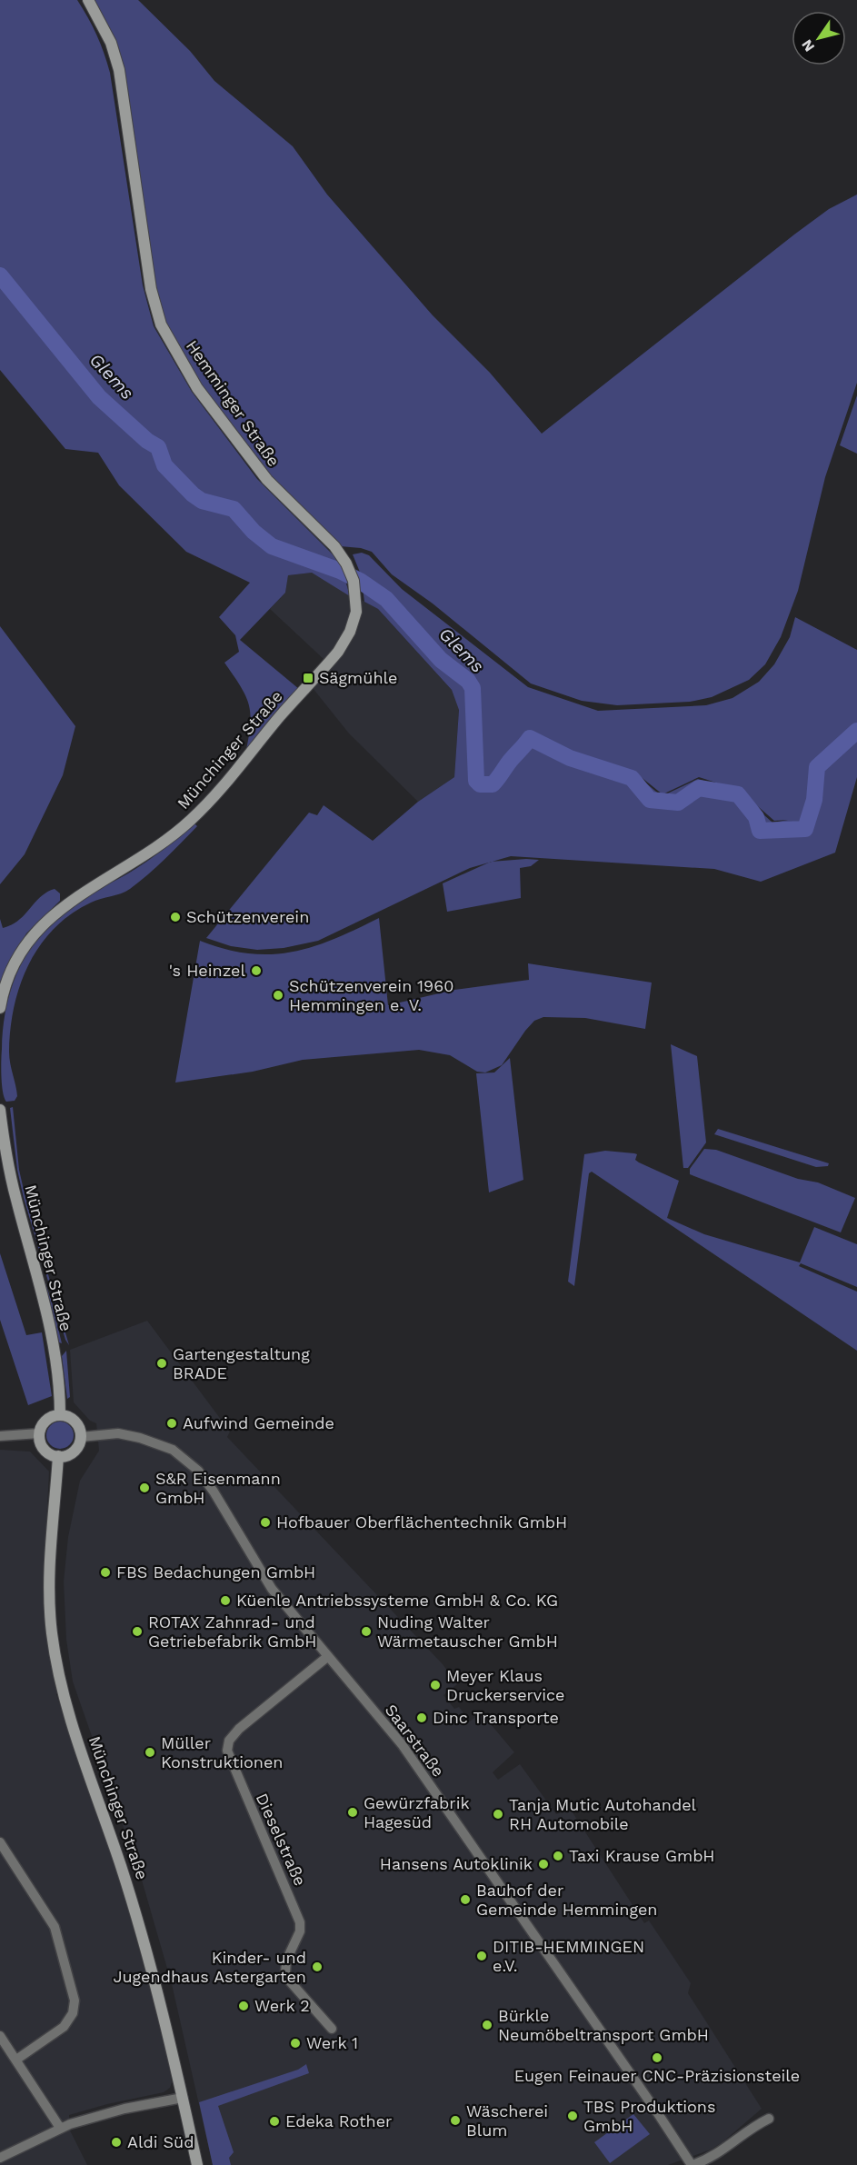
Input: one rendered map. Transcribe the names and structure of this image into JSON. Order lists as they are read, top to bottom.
{
  "streets": {
    "street": [
      "Hemminger Straße",
      "Münchinger Straße",
      "Saarstraße",
      "Dieselstraße"
    ]
  },
  "crossings": [
    ["Hemminger Straße", "Münchinger Straße"],
    ["Münchinger Straße", "Saarstraße"],
    ["Saarstraße", "Dieselstraße"]
  ],
  "water": ["Glems"],
  "places": {
    "transit": ["Sägmühle"],
    "other": [
      "Schützenverein",
      "'s Heinzel",
      "Schützenverein 1960 Hemmingen e. V.",
      "Gartengestaltung BRADE",
      "Aufwind Gemeinde",
      "S&R Eisenmann GmbH",
      "Hofbauer Oberflächentechnik GmbH",
      "FBS Bedachungen GmbH",
      "Küenle Antriebssysteme GmbH & Co. KG",
      "ROTAX Zahnrad- und Getriebefabrik GmbH",
      "Nuding Walter Wärmetauscher GmbH",
      "Meyer Klaus Druckerservice",
      "Dinc Transporte",
      "Müller Konstruktionen",
      "Gewürzfabrik Hagesüd",
      "Tanja Mutic Autohandel RH Automobile",
      "Taxi Krause GmbH",
      "Hansens Autoklinik",
      "Bauhof der Gemeinde Hemmingen",
      "DITIB-HEMMINGEN e.V.",
      "Kinder- und Jugendhaus Astergarten",
      "Werk 2",
      "Bürkle Neumöbeltransport GmbH",
      "Werk 1",
      "Eugen Feinauer CNC-Präzisionsteile",
      "TBS Produktions GmbH",
      "Wäscherei Blum",
      "Edeka Rother",
      "Aldi Süd"
    ]
  },
  "north": "bottom left"
}
